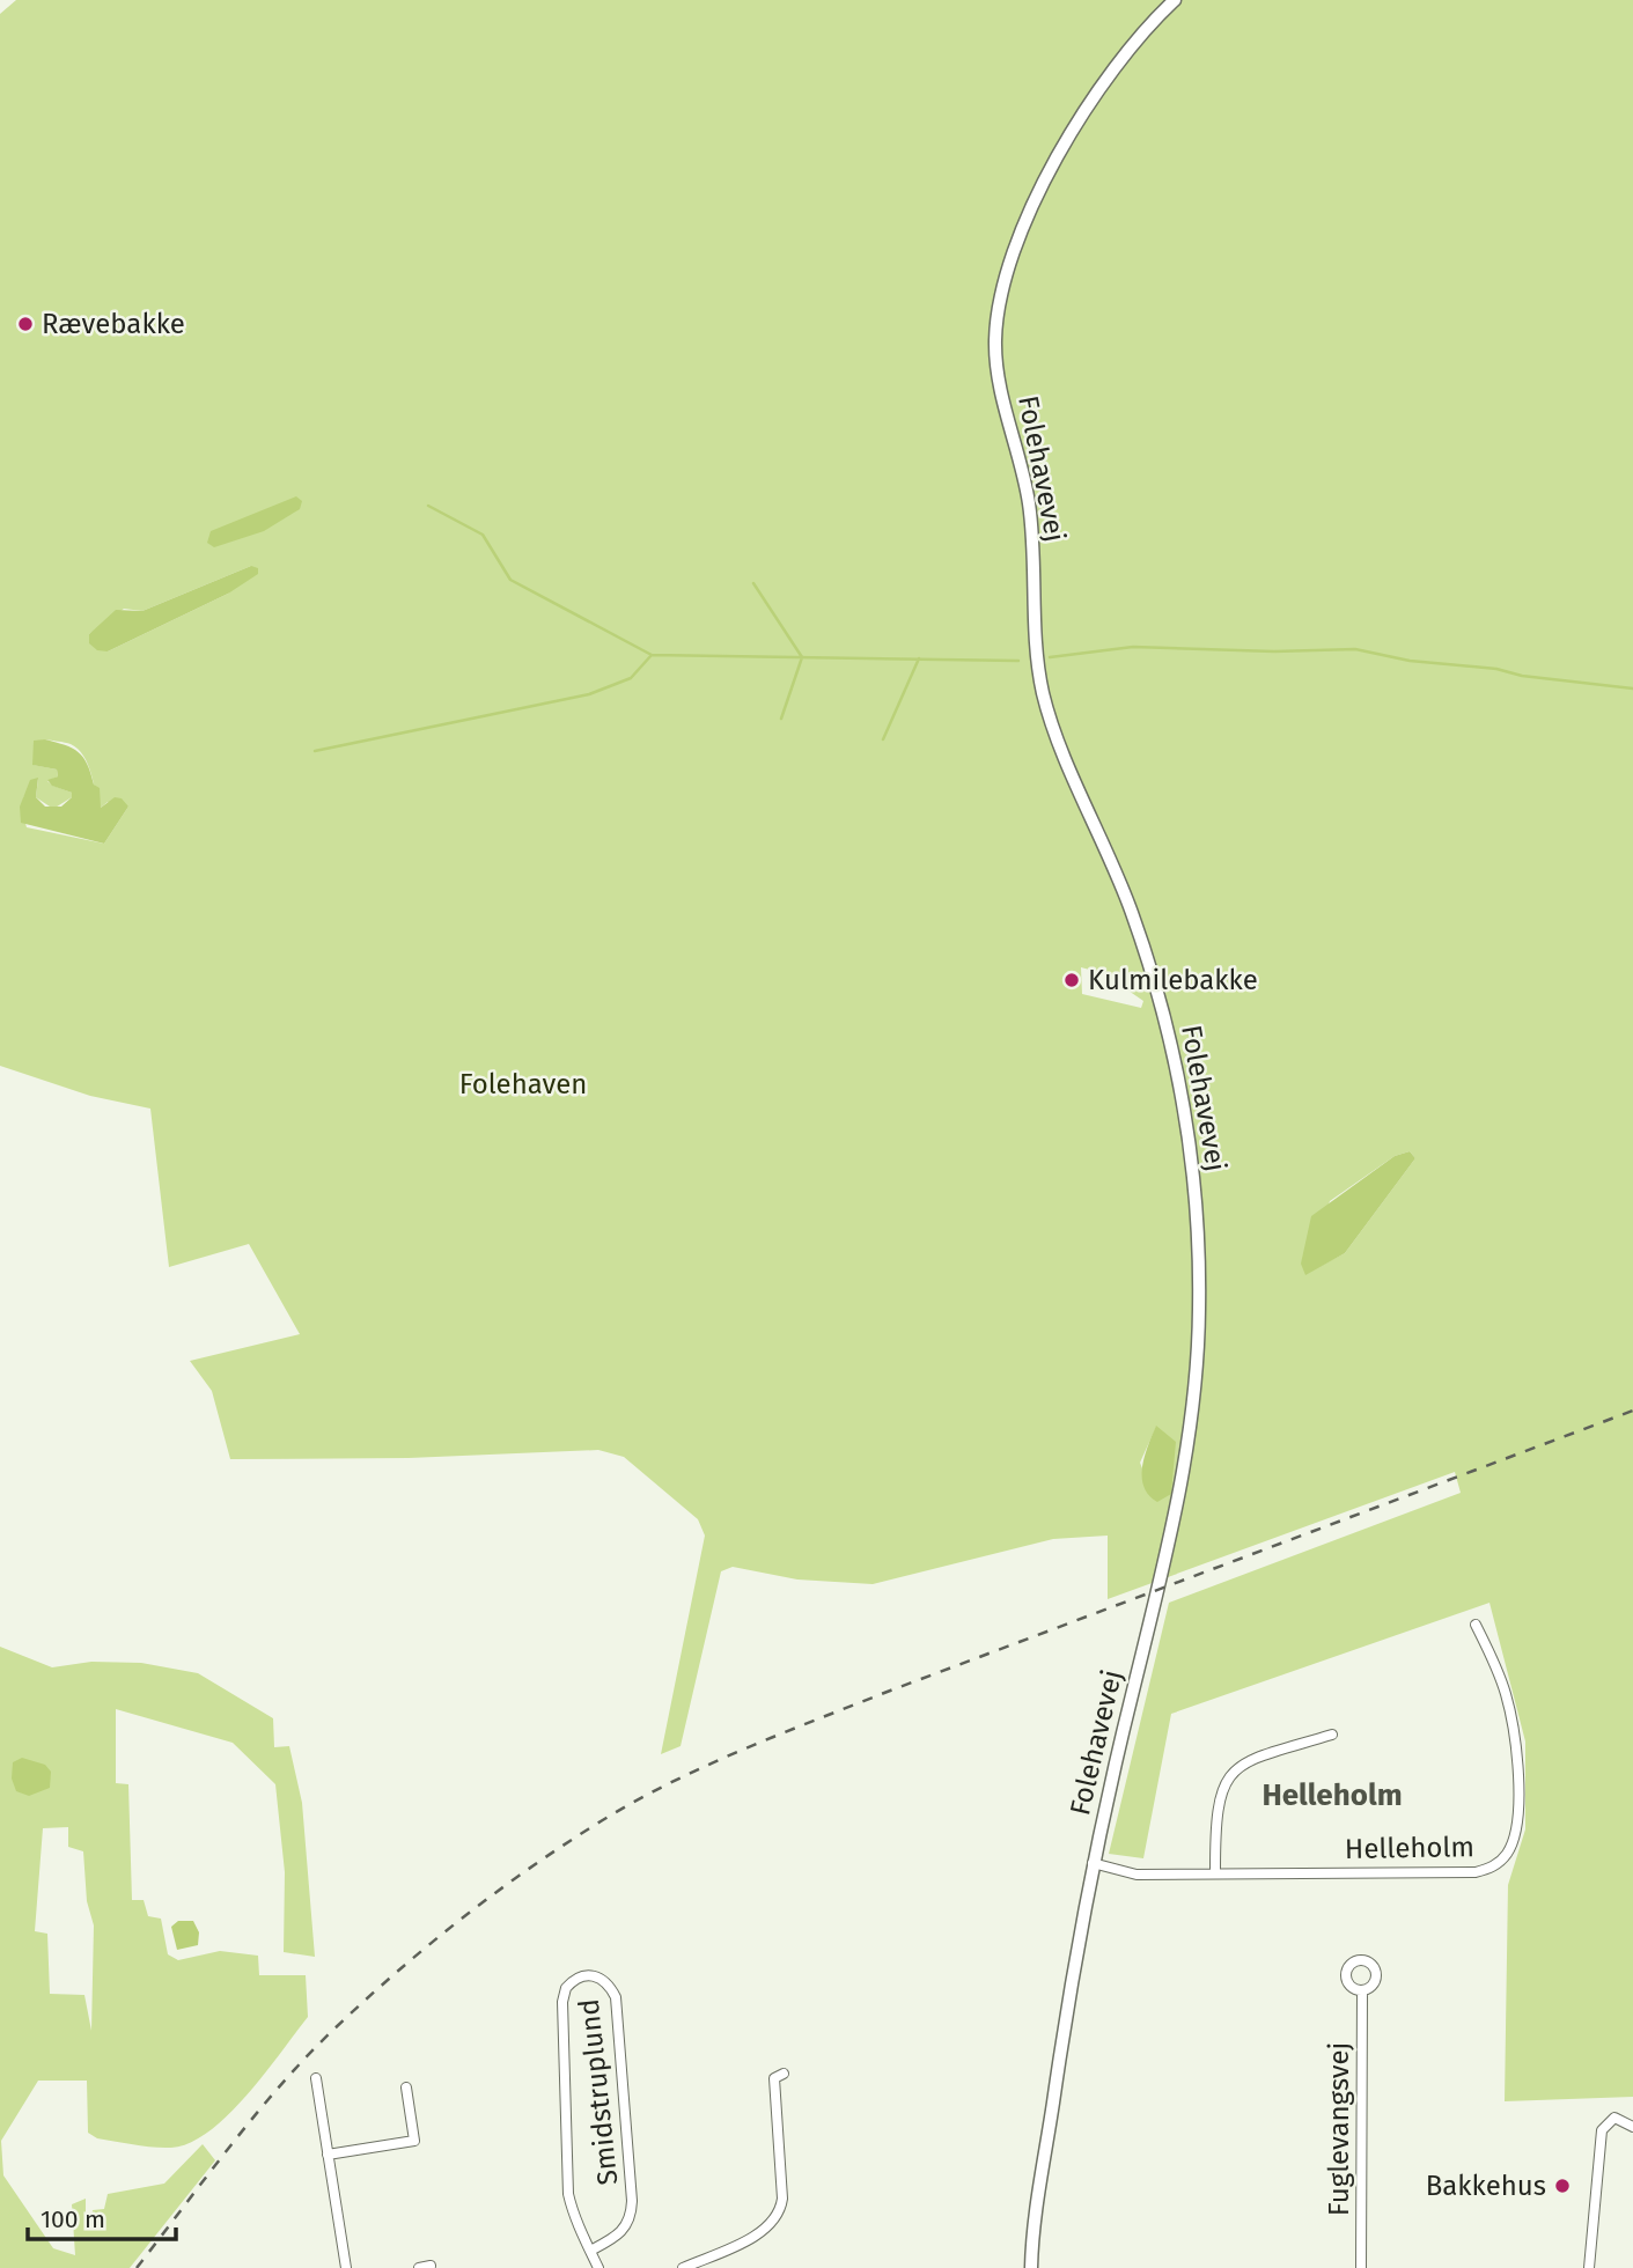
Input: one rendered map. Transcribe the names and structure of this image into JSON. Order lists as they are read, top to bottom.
{
  "streets": {
    "street": [
      "Folehavevej",
      "Helleholm",
      "Smidstruplund",
      "Fuglevangsvej"
    ]
  },
  "crossings": [
    ["Folehavevej", "Helleholm"]
  ],
  "districts": ["Helleholm"],
  "parks": ["Folehaven"],
  "places": ["Rævebakke", "Kulmilebakke", "Bakkehus"],
  "scale_bar": "100 m"
}
